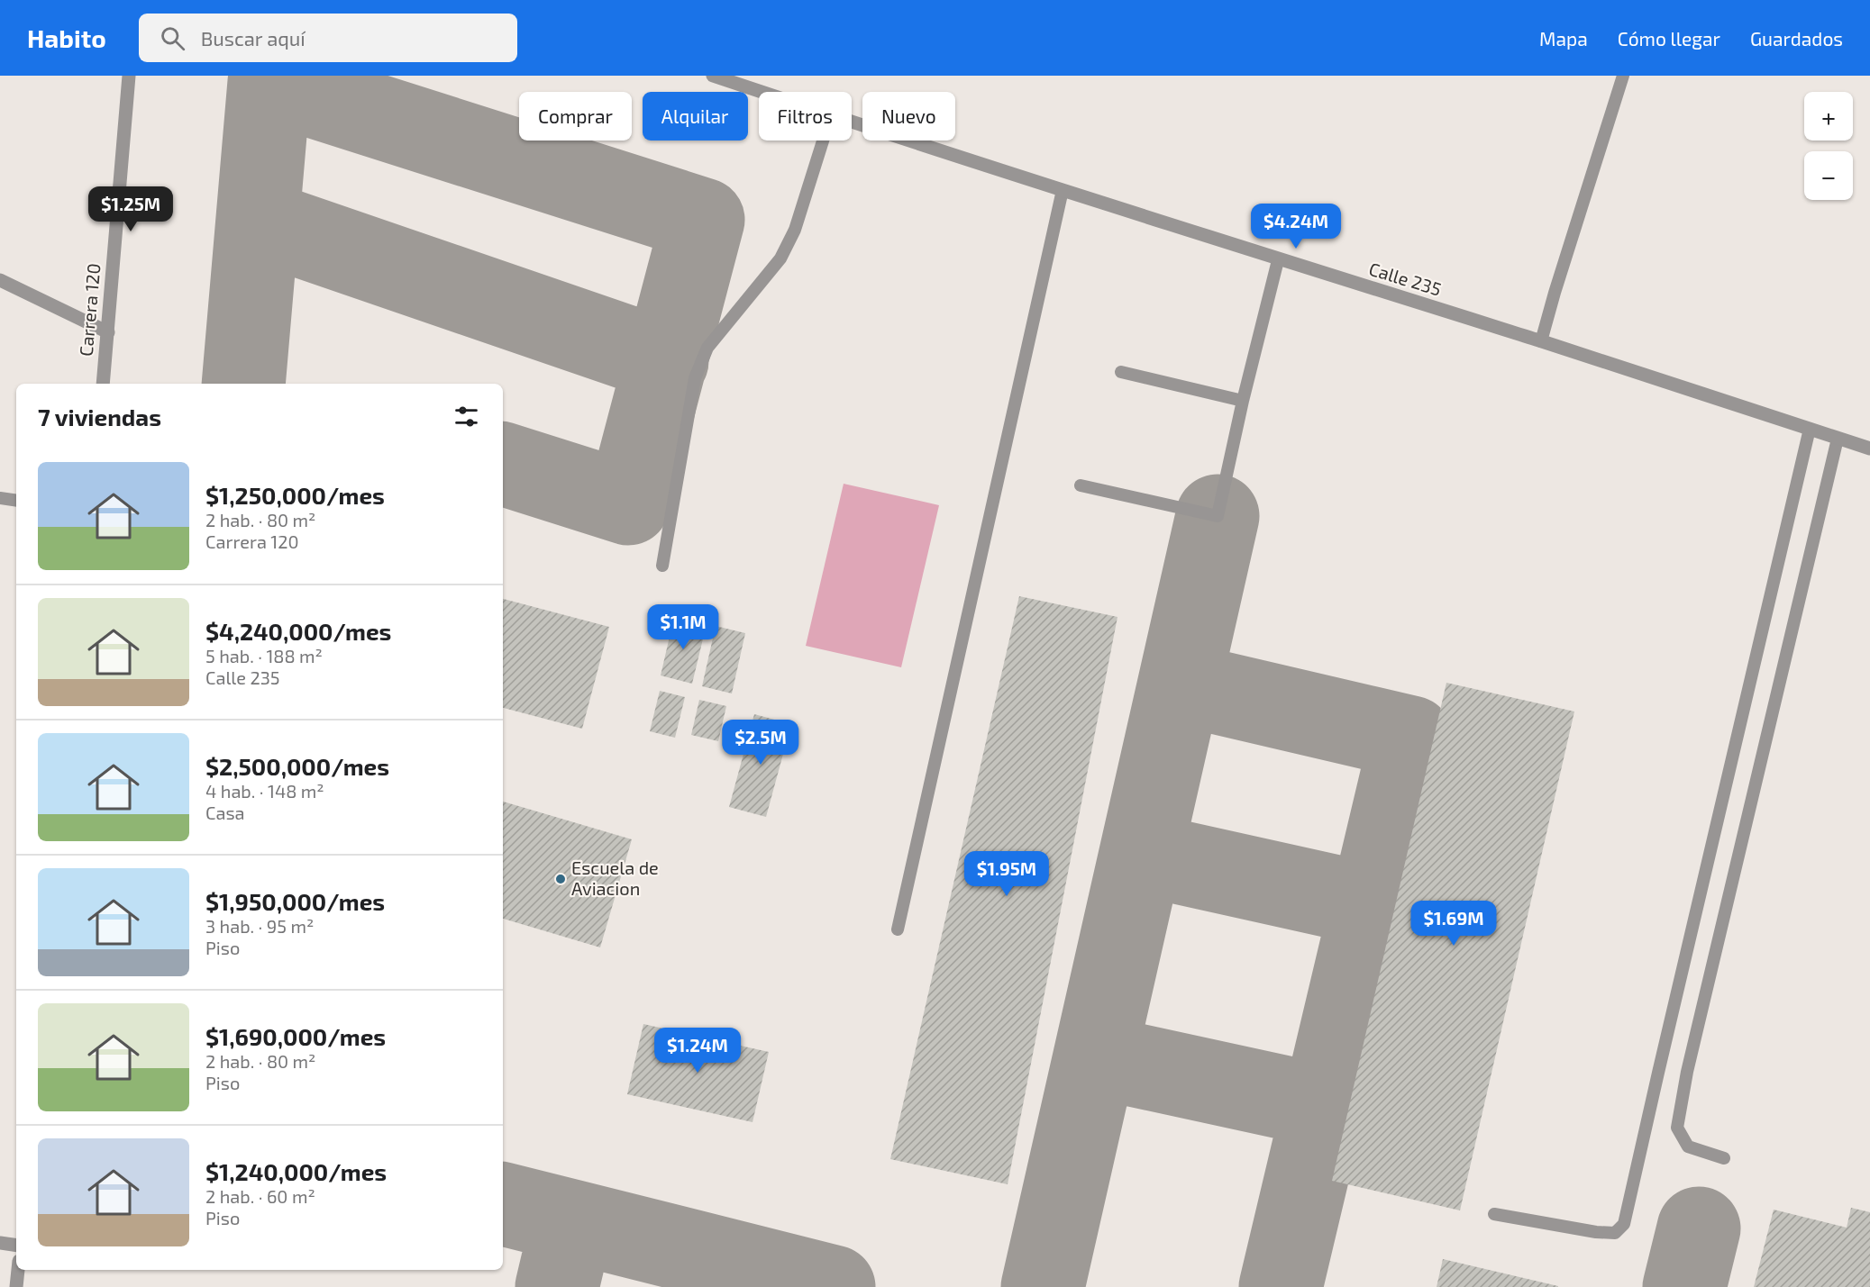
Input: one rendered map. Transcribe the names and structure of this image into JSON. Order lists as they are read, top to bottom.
{
  "streets": {
    "street": ["Calle 235", "Carrera 120"]
  },
  "places": ["Escuela de Aviacion"],
  "page": {
    "header": "Habito",
    "search": "Buscar aquí",
    "nav": ["Mapa", "Cómo llegar", "Guardados"],
    "map_buttons": ["+", "−"],
    "chip": [
      "Comprar",
      "Alquilar",
      "Filtros",
      "Nuevo"
    ],
    "price": [
      "$1.25M",
      "$4.24M",
      "$1.1M",
      "$2.5M",
      "$1.95M",
      "$1.69M",
      "$1.24M"
    ],
    "heading": "7 viviendas",
    "list": [
      {
        "name": "$1,250,000/mes",
        "note": "2 hab. · 80 m² · Carrera 120"
      },
      {
        "name": "$4,240,000/mes",
        "note": "5 hab. · 188 m² · Calle 235"
      },
      {
        "name": "$2,500,000/mes",
        "note": "4 hab. · 148 m² · Casa"
      },
      {
        "name": "$1,950,000/mes",
        "note": "3 hab. · 95 m² · Piso"
      },
      {
        "name": "$1,690,000/mes",
        "note": "2 hab. · 80 m² · Piso"
      },
      {
        "name": "$1,240,000/mes",
        "note": "2 hab. · 60 m² · Piso"
      }
    ]
  }
}
